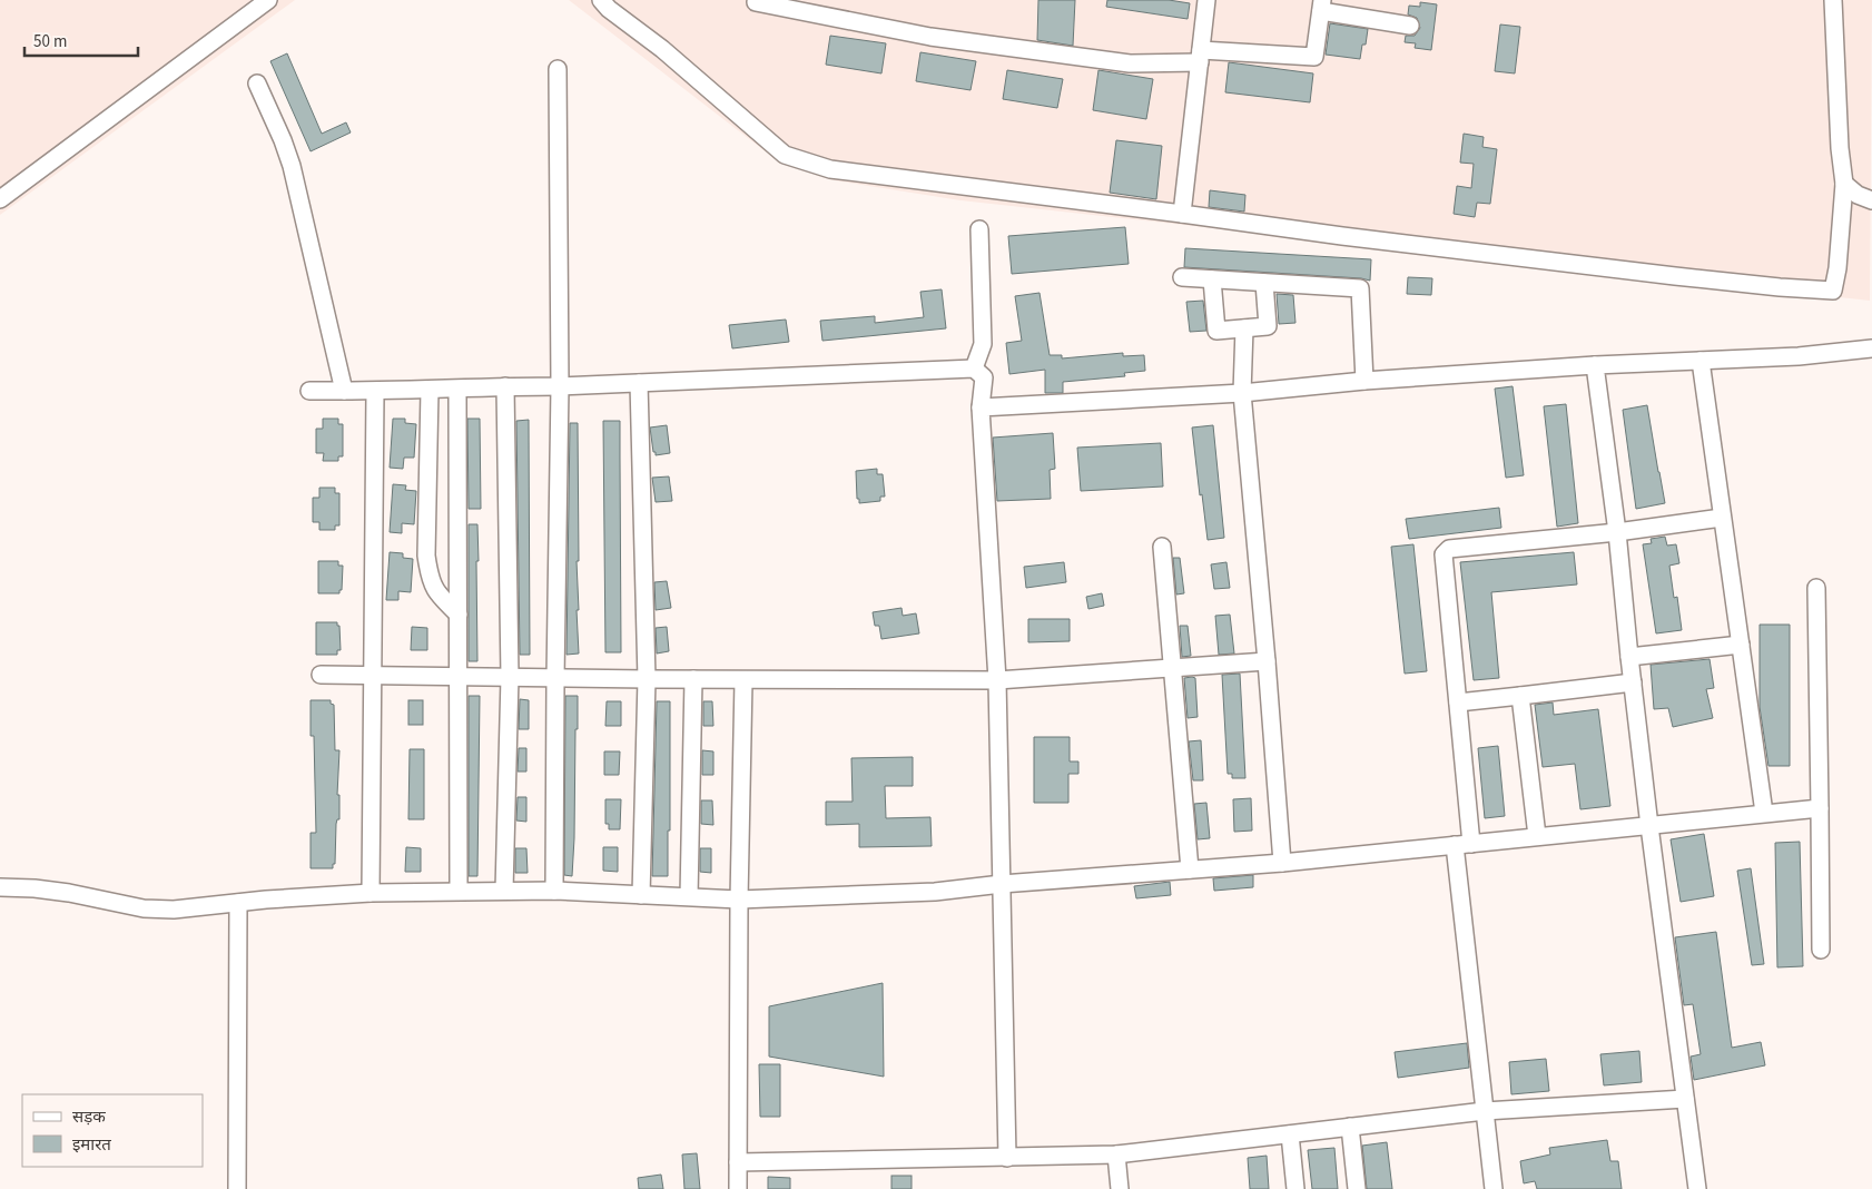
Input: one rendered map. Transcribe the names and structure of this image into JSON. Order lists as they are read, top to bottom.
{
  "legend": ["सड़क", "इमारत"],
  "scale_bar": "50 m"
}
